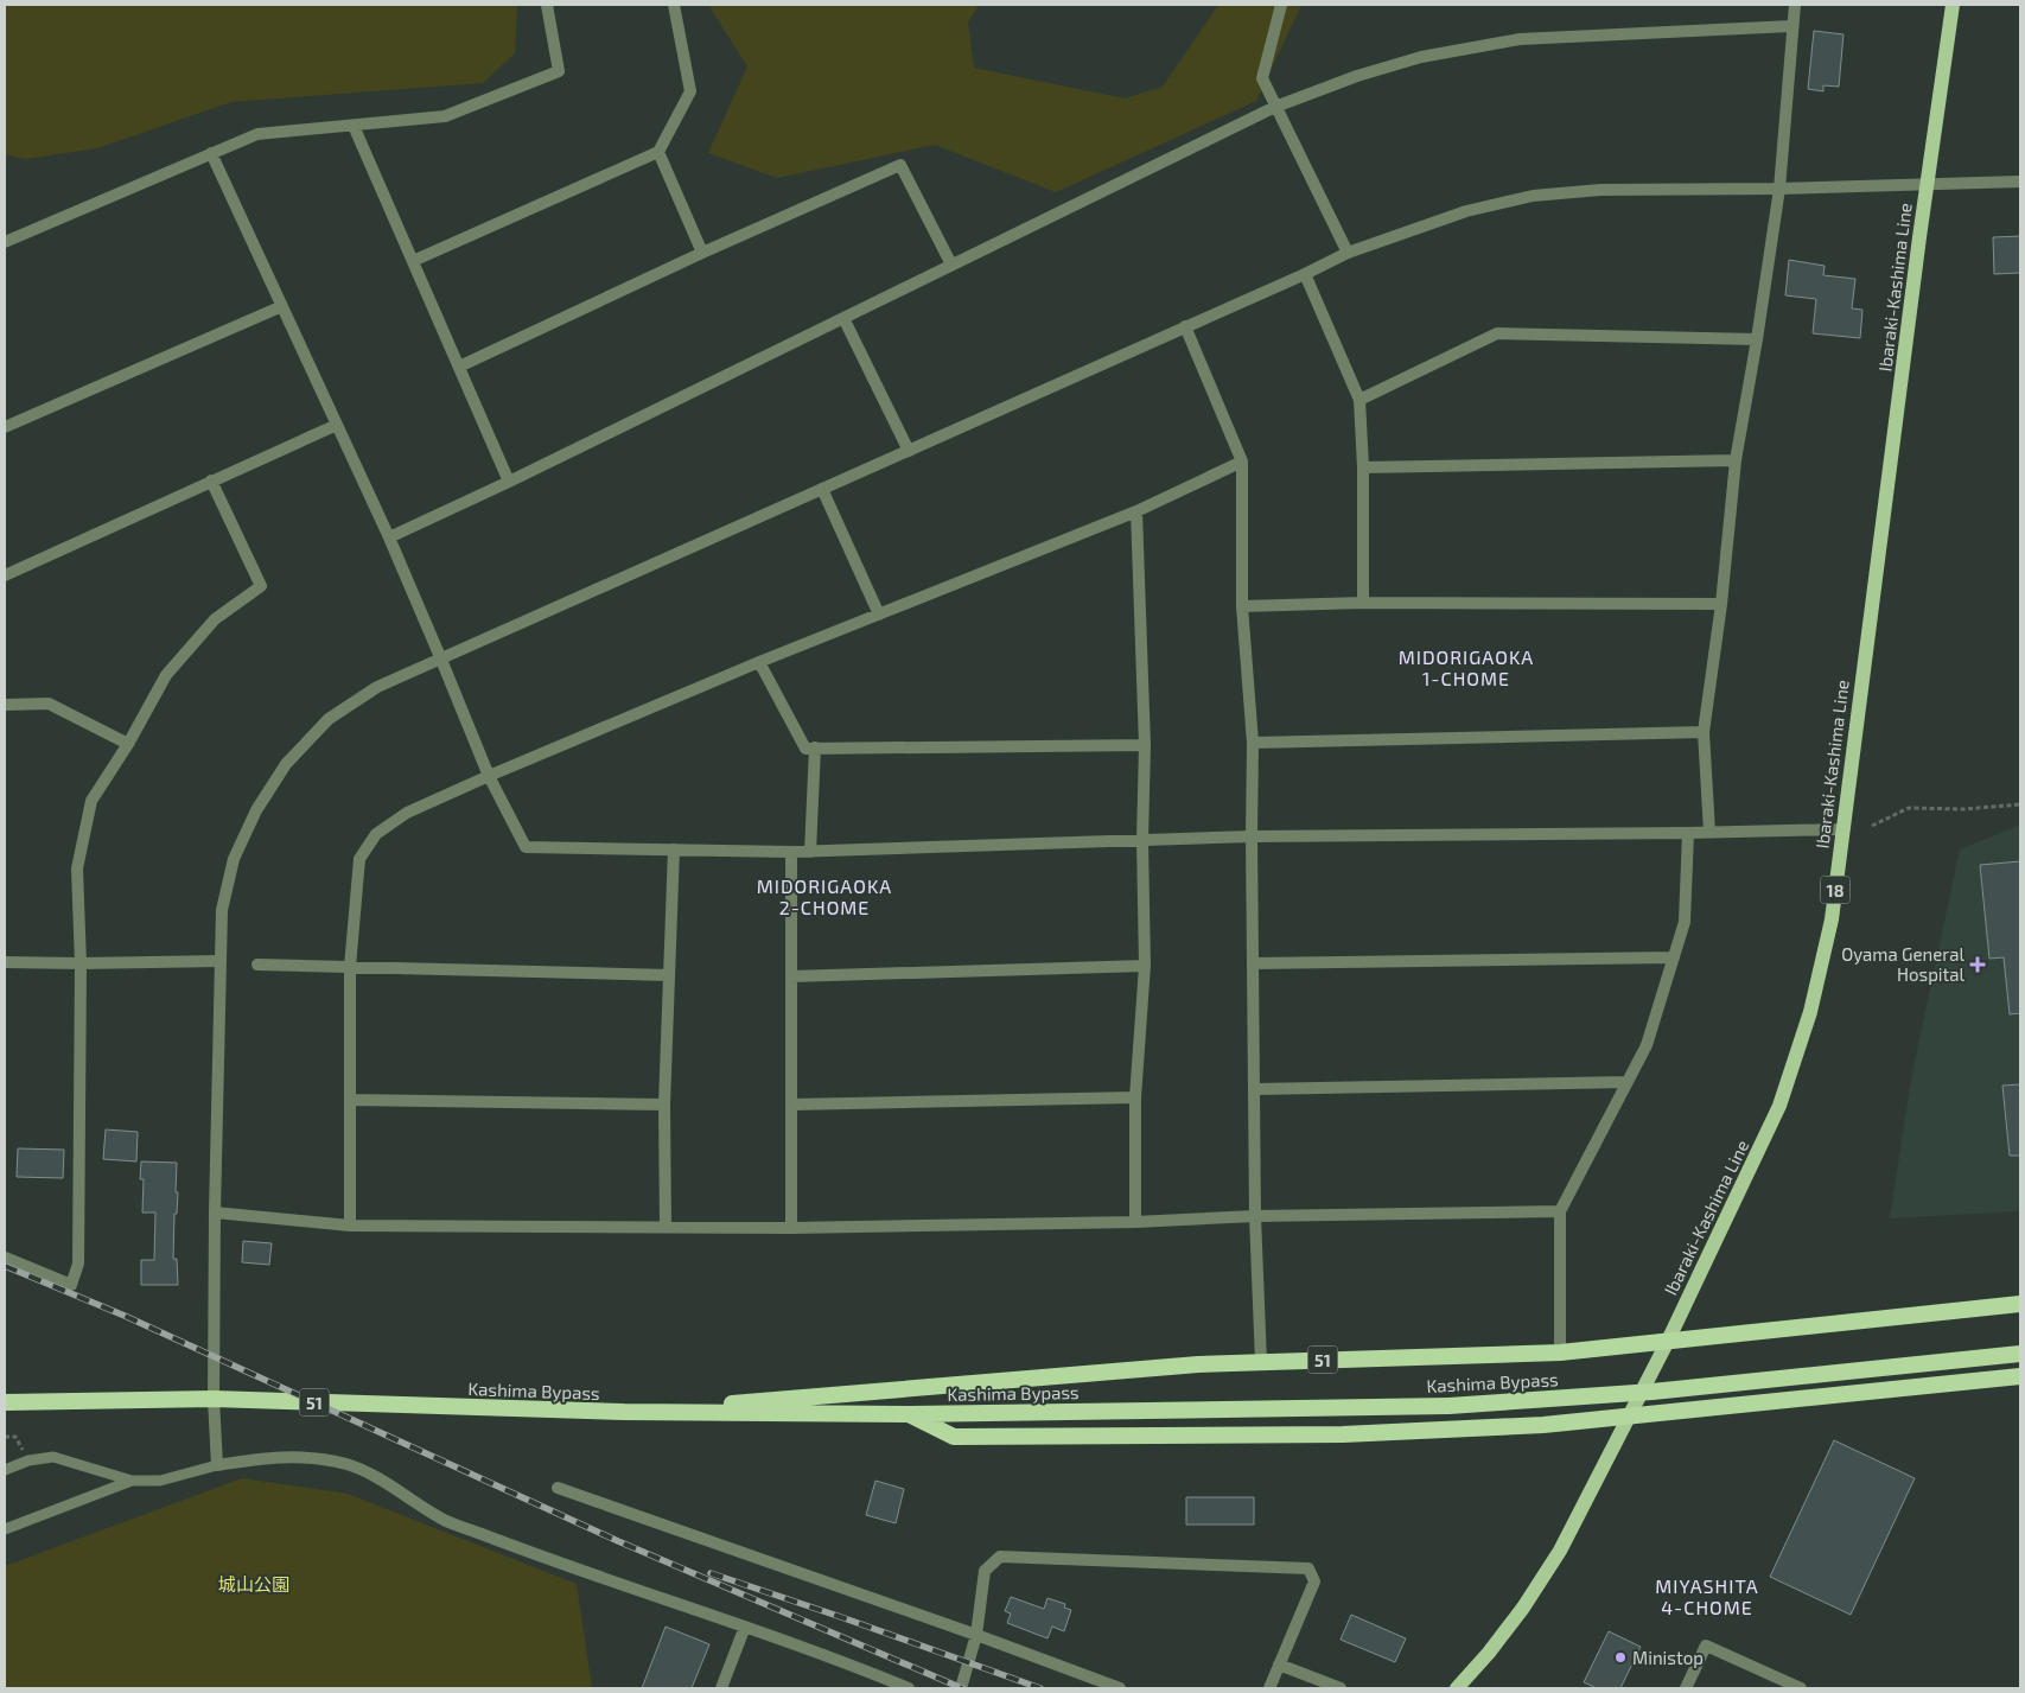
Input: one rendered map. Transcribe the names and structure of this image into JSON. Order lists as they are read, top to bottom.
{
  "streets": {
    "highway": ["51", "Kashima Bypass"],
    "main road": ["Ibaraki-Kashima Line", "18"]
  },
  "crossings": [
    ["Ibaraki-Kashima Line", "51"],
    ["51", "Kashima Bypass"]
  ],
  "districts": ["MIDORIGAOKA 1-CHOME", "MIDORIGAOKA 2-CHOME", "MIYASHITA 4-CHOME"],
  "parks": ["城山公園"],
  "places": {
    "health": ["Oyama General Hospital"],
    "other": ["Ministop"]
  }
}
